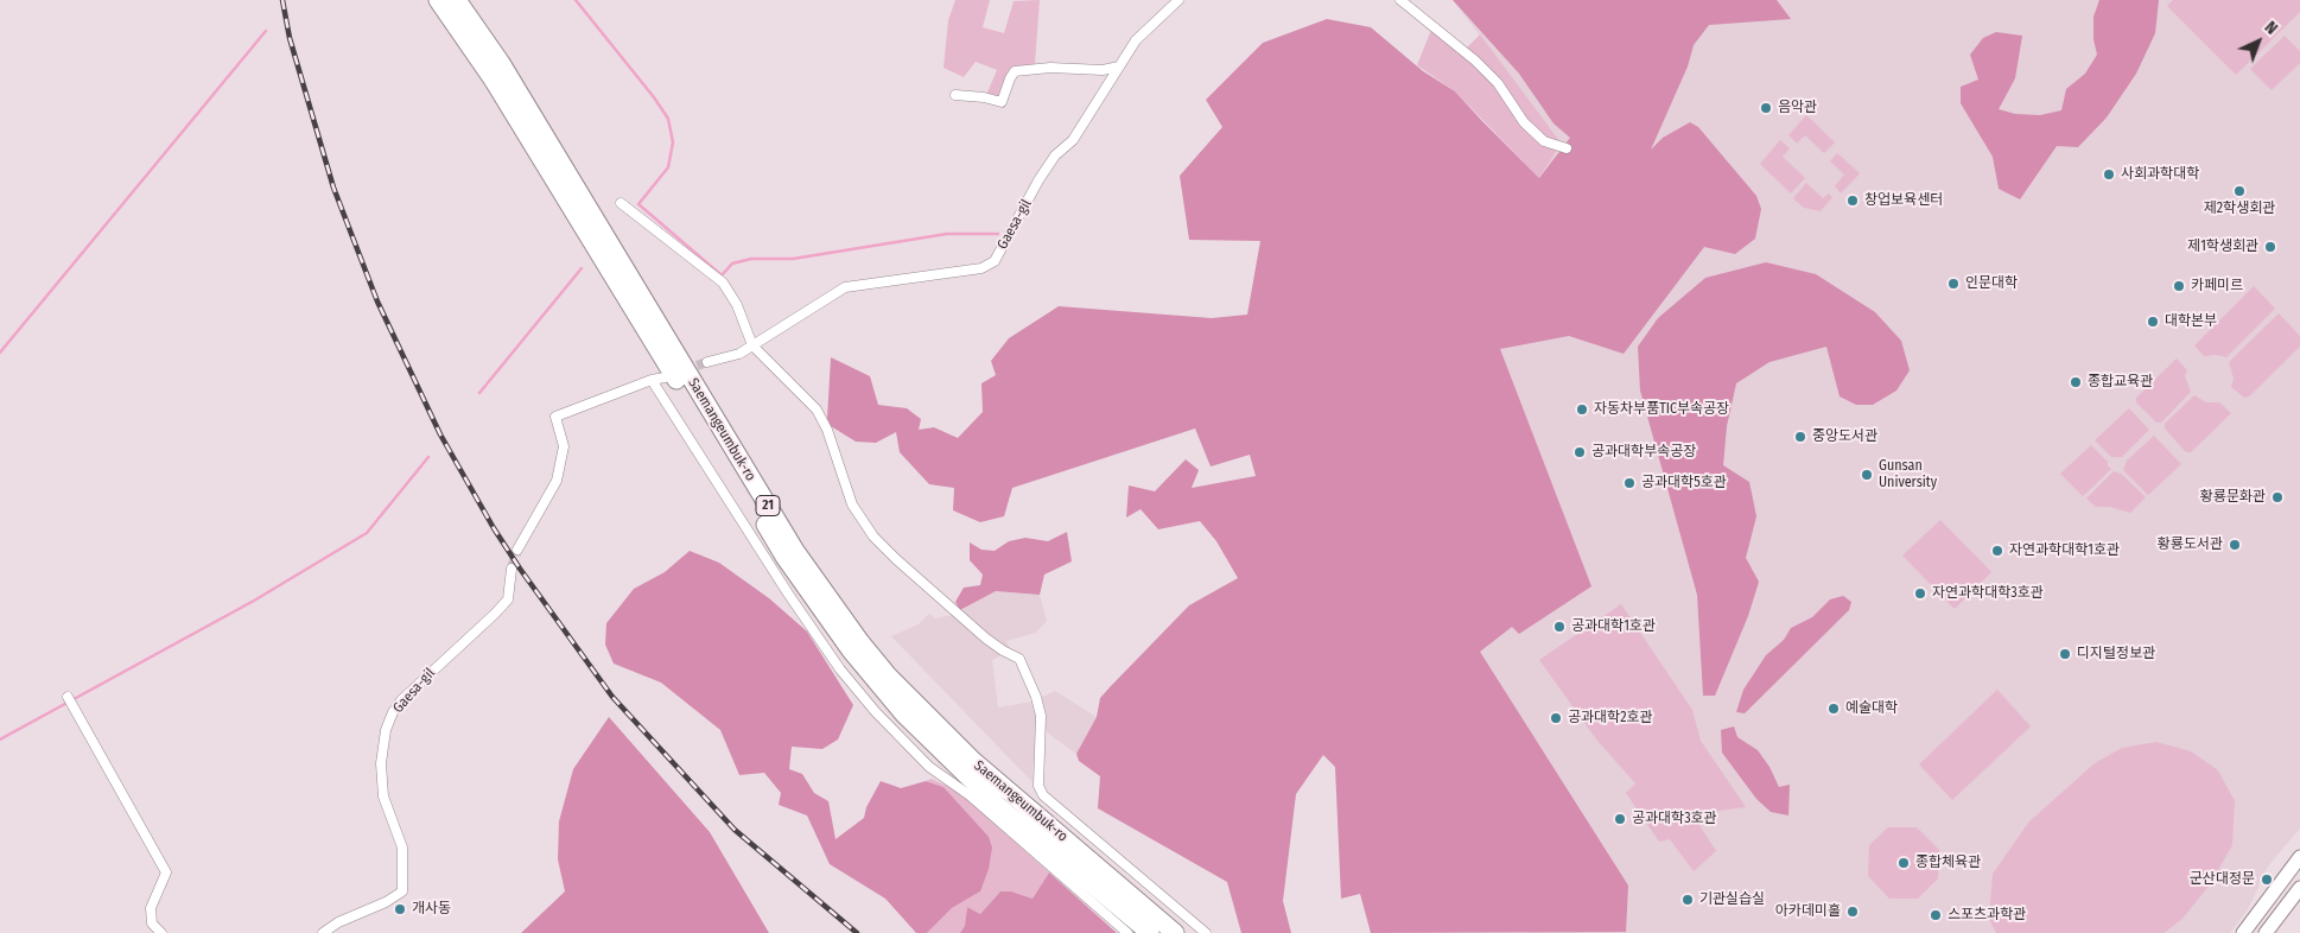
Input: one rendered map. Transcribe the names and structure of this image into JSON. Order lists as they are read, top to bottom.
{
  "streets": {
    "highway": ["Saemangeumbuk-ro", "21"],
    "street": ["Gaesa-gil"]
  },
  "places": [
    "음악관",
    "사회과학대학",
    "제2학생회관",
    "창업보육센터",
    "제1학생회관",
    "인문대학",
    "카페미르",
    "대학본부",
    "종합교육관",
    "자동차부품TIC부속공장",
    "중앙도서관",
    "공과대학부속공장",
    "Gunsan University",
    "공과대학5호관",
    "황룡문화관",
    "황룡도서관",
    "자연과학대학1호관",
    "자연과학대학3호관",
    "공과대학1호관",
    "디지털정보관",
    "예술대학",
    "공과대학2호관",
    "공과대학3호관",
    "종합체육관",
    "군산대정문",
    "기관실습실",
    "개사동",
    "아카데미홀",
    "스포츠과학관"
  ],
  "north": "top right"
}
